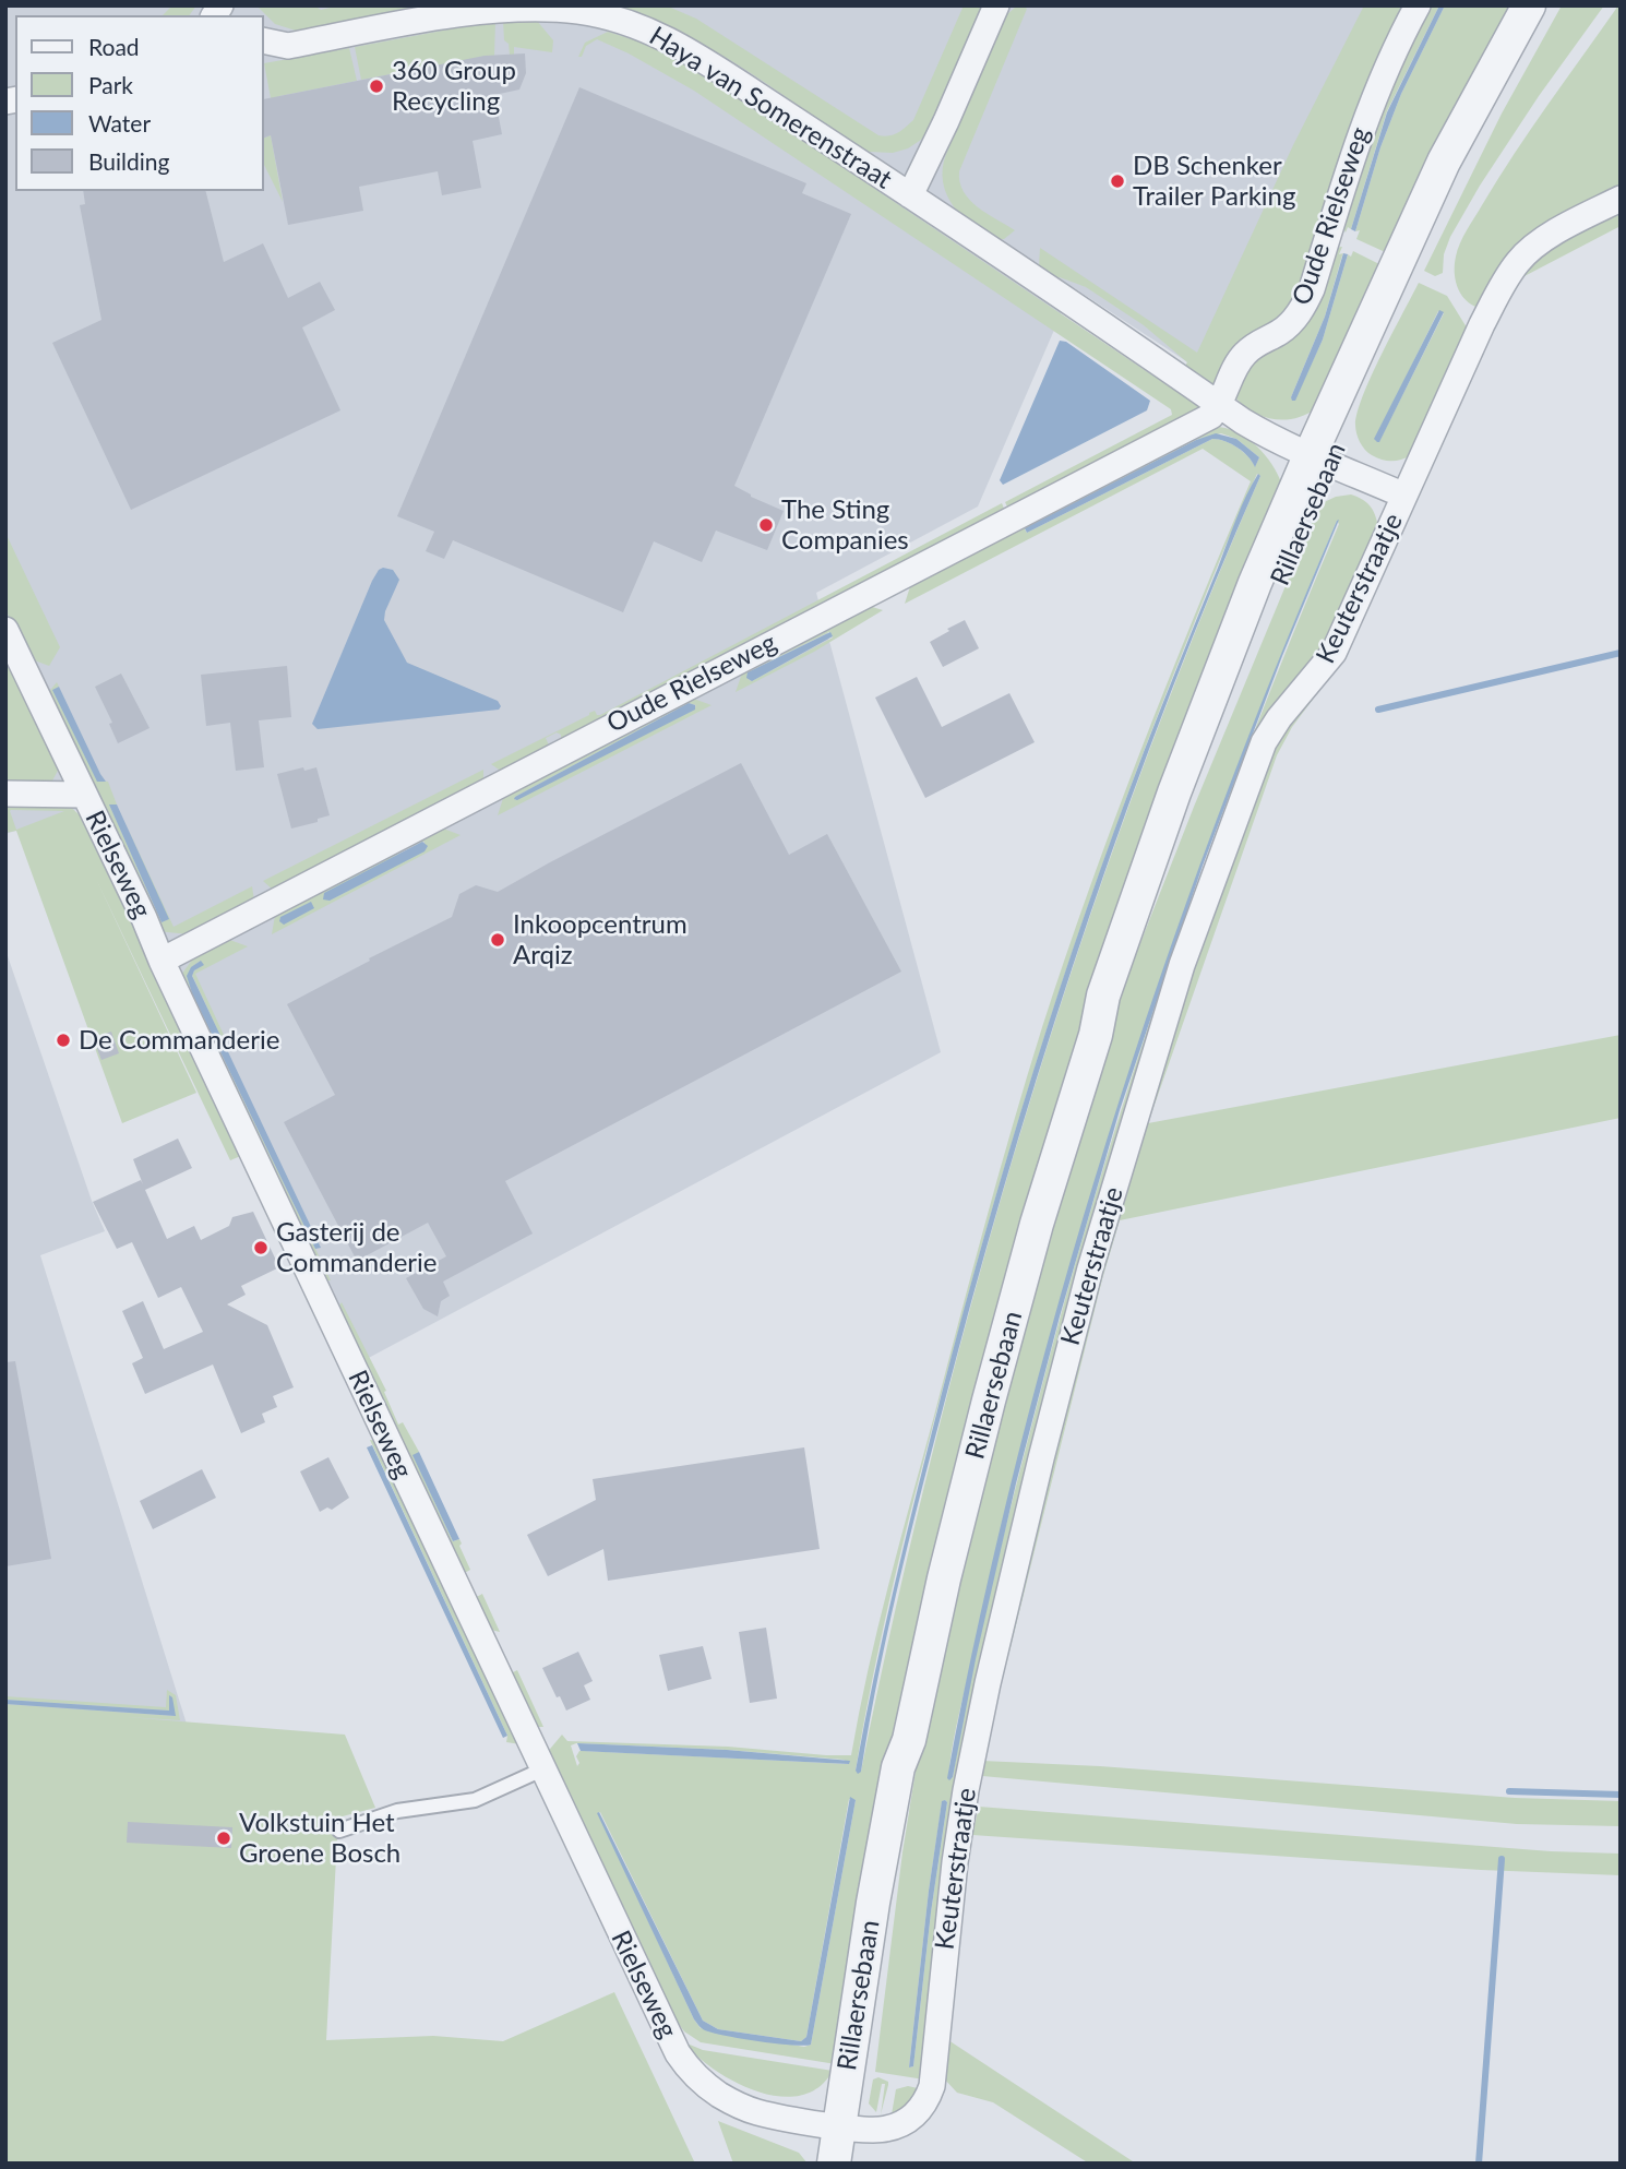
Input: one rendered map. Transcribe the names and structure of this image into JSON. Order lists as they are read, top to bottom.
{
  "streets": {
    "street": [
      "Haya van Somerenstraat",
      "Oude Rielseweg",
      "Rillaersebaan",
      "Keuterstraatje",
      "Rielseweg"
    ]
  },
  "crossings": [
    ["Haya van Somerenstraat", "Oude Rielseweg"],
    ["Oude Rielseweg", "Rielseweg"],
    ["Rillaersebaan", "Keuterstraatje"],
    ["Rillaersebaan", "Rielseweg"],
    ["Keuterstraatje", "Rielseweg"]
  ],
  "places": [
    "360 Group Recycling",
    "DB Schenker Trailer Parking",
    "The Sting Companies",
    "Inkoopcentrum Arqiz",
    "De Commanderie",
    "Gasterij de Commanderie",
    "Volkstuin Het Groene Bosch"
  ],
  "legend": [
    "Road",
    "Park",
    "Water",
    "Building"
  ]
}
